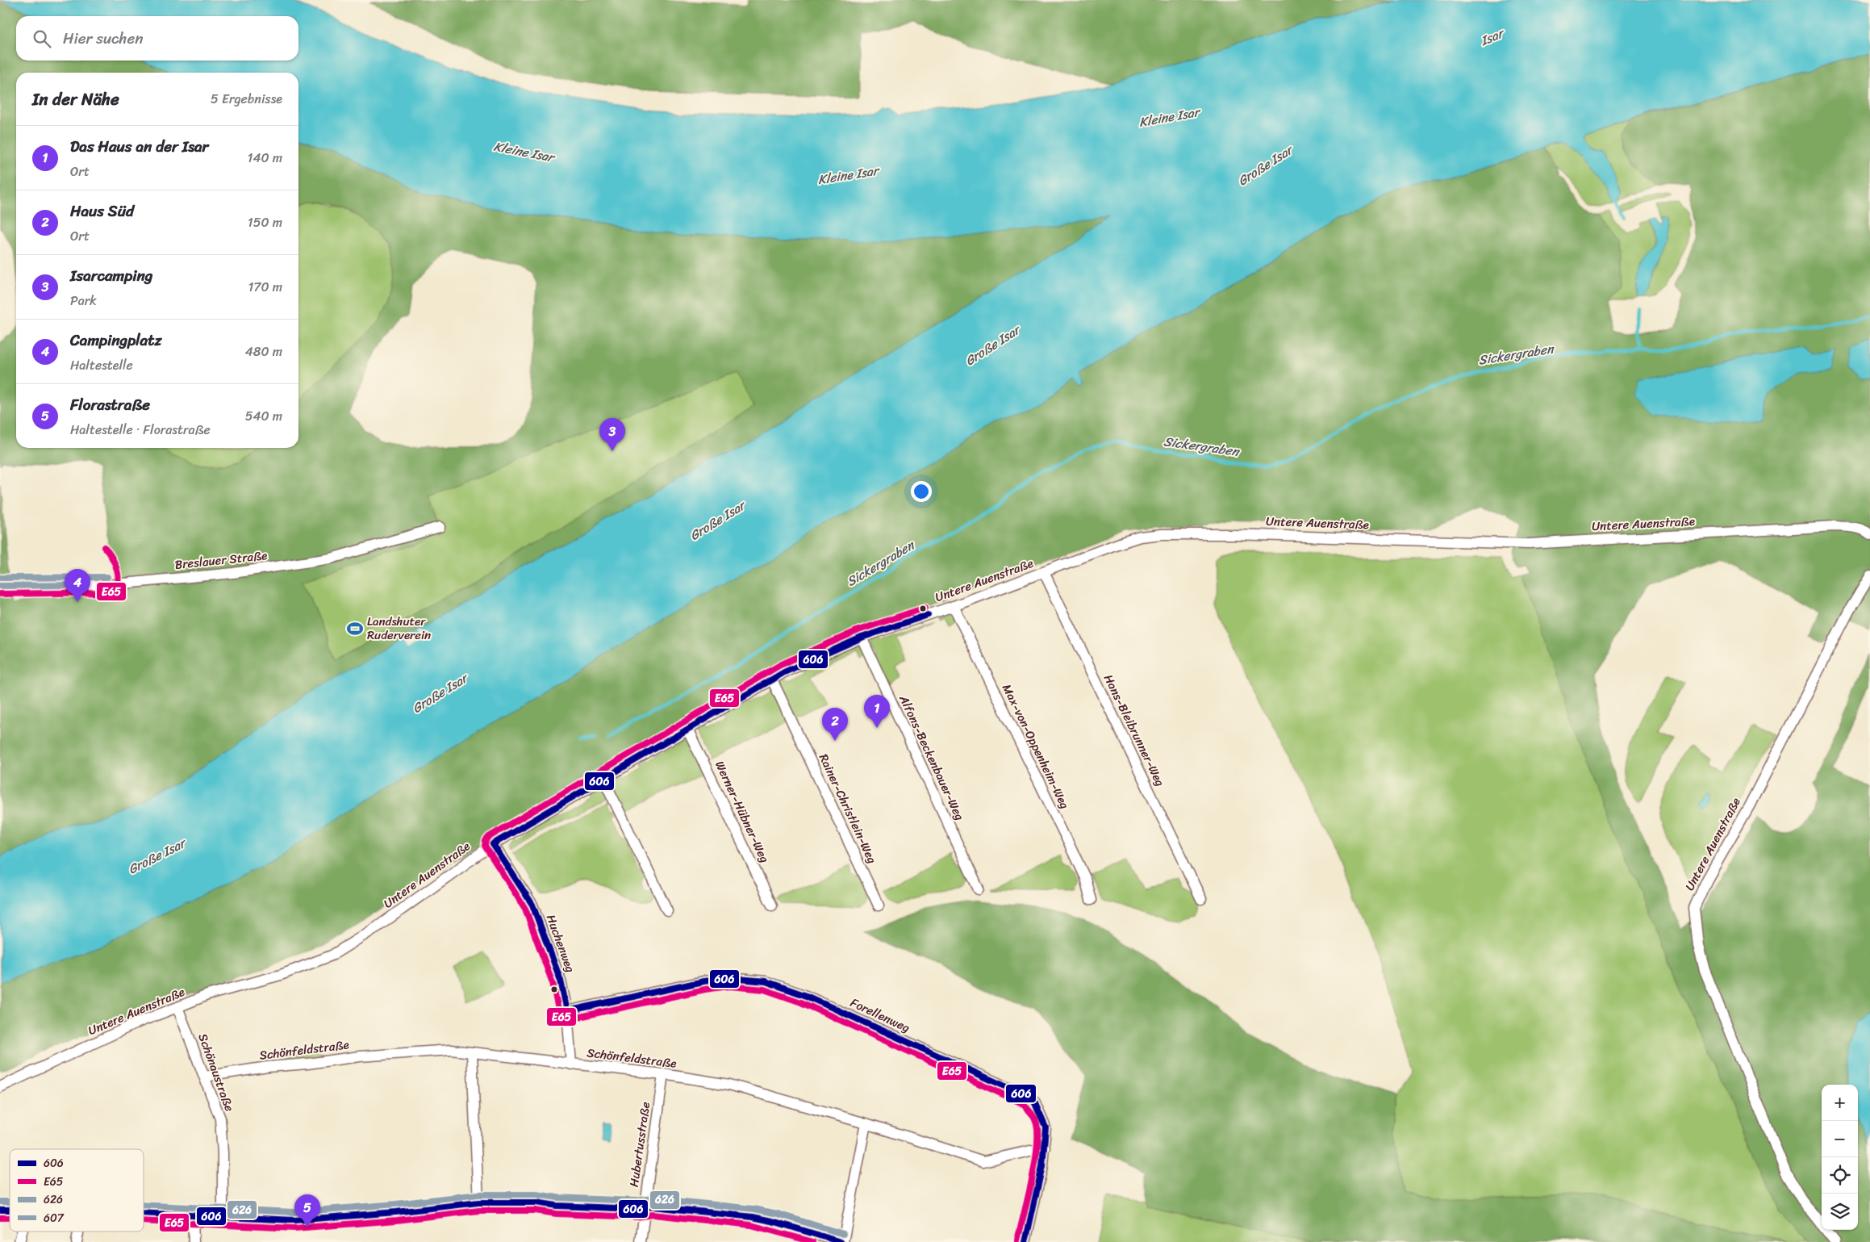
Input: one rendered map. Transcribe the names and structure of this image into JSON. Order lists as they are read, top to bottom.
{
  "streets": {
    "street": [
      "Untere Auenstraße",
      "Breslauer Straße",
      "Hans-Bleibrunner-Weg",
      "Max-von-Oppenheim-Weg",
      "Alfons-Beckenbauer-Weg",
      "Rainer-Christlein-Weg",
      "Werner-Hübner-Weg",
      "Huchenweg",
      "Forellenweg",
      "Schönfeldstraße",
      "Schönaustraße",
      "Hubertusstraße"
    ]
  },
  "crossings": [
    ["Untere Auenstraße", "Hans-Bleibrunner-Weg"],
    ["Untere Auenstraße", "Max-von-Oppenheim-Weg"],
    ["Untere Auenstraße", "Alfons-Beckenbauer-Weg"],
    ["Untere Auenstraße", "Rainer-Christlein-Weg"],
    ["Untere Auenstraße", "Werner-Hübner-Weg"],
    ["Untere Auenstraße", "Huchenweg"],
    ["Untere Auenstraße", "Schönaustraße"],
    ["Huchenweg", "Forellenweg"],
    ["Huchenweg", "Schönfeldstraße"],
    ["Forellenweg", "Schönfeldstraße"],
    ["Schönfeldstraße", "Schönaustraße"],
    ["Schönfeldstraße", "Hubertusstraße"]
  ],
  "water": [
    "Isar",
    "Kleine Isar",
    "Große Isar",
    "Sickergraben"
  ],
  "places": {
    "sports": ["Landshuter Ruderverein"]
  },
  "lines": [
    "transit line E65",
    "transit line 626",
    "transit line 607",
    "transit line 606"
  ],
  "legend": [
    "606",
    "E65",
    "626",
    "607"
  ],
  "page": {
    "search": "Hier suchen",
    "heading": ["In der Nähe", "5 Ergebnisse"],
    "list": [
      {
        "mark": "1",
        "name": "Das Haus an der Isar",
        "note": "Ort",
        "value": "140 m"
      },
      {
        "mark": "2",
        "name": "Haus Süd",
        "note": "Ort",
        "value": "150 m"
      },
      {
        "mark": "3",
        "name": "Isarcamping",
        "note": "Park",
        "value": "170 m"
      },
      {
        "mark": "4",
        "name": "Campingplatz",
        "note": "Haltestelle",
        "value": "480 m"
      },
      {
        "mark": "5",
        "name": "Florastraße",
        "note": "Haltestelle · Florastraße",
        "value": "540 m"
      }
    ],
    "pins": [
      "3",
      "4",
      "1",
      "2",
      "5"
    ],
    "map_buttons": ["+", "−"]
  }
}
